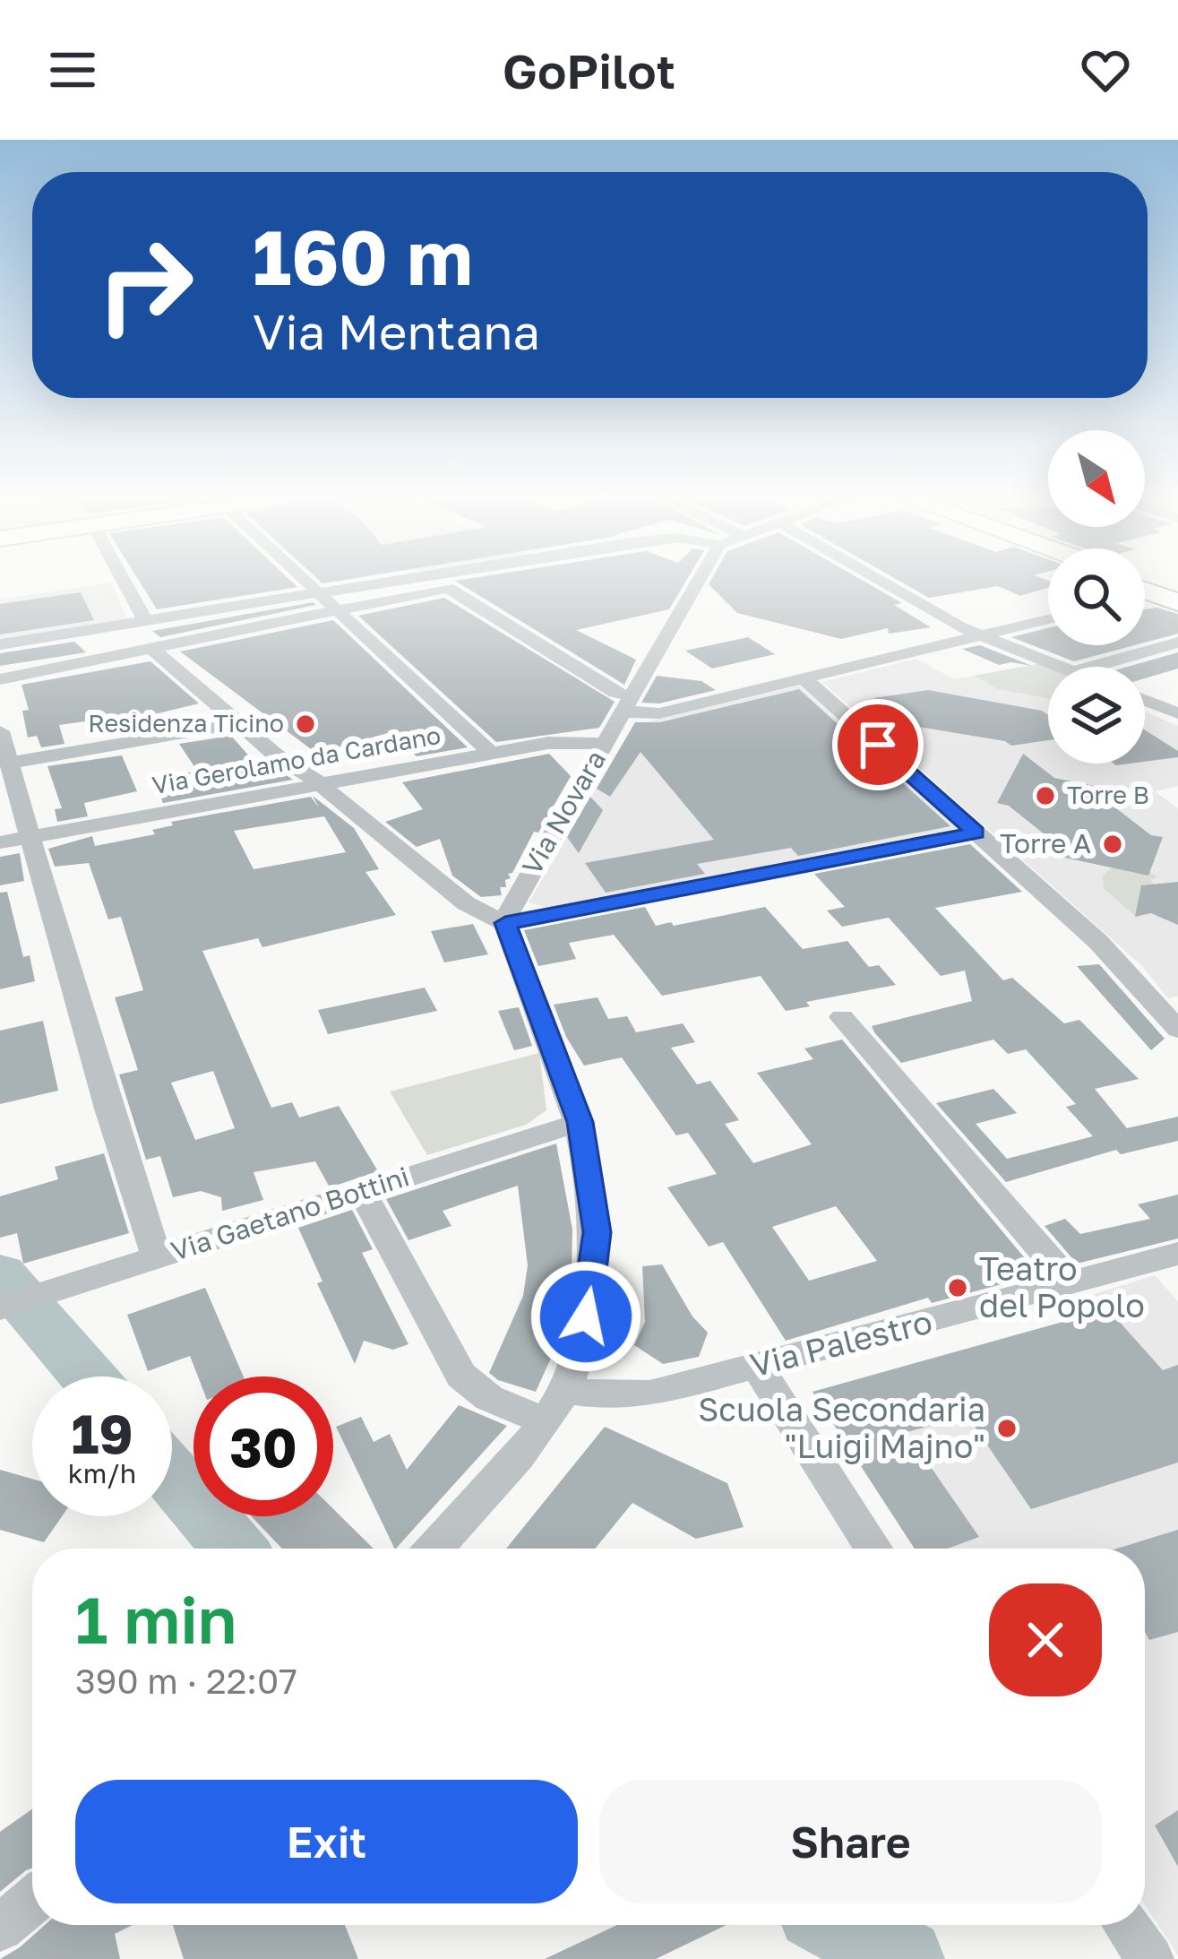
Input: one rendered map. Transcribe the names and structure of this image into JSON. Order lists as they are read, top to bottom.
{
  "streets": {
    "street": [
      "Via Gerolamo da Cardano",
      "Via Novara",
      "Via Gaetano Bottini",
      "Via Palestro"
    ]
  },
  "crossings": [
    ["Via Gerolamo da Cardano", "Via Novara"],
    ["Via Gaetano Bottini", "Via Palestro"]
  ],
  "places": [
    "Residenza Ticino",
    "Torre B",
    "Torre A",
    "Teatro del Popolo",
    "Scuola Secondaria \"Luigi Majno\""
  ],
  "north": "bottom right",
  "page": {
    "header": "GoPilot",
    "turn": ["160 m", "Via Mentana"],
    "speed": "19 km/h",
    "limit": "30",
    "heading": ["1 min", "390 m · 22:07"],
    "buttons": ["Exit", "Share"]
  }
}
